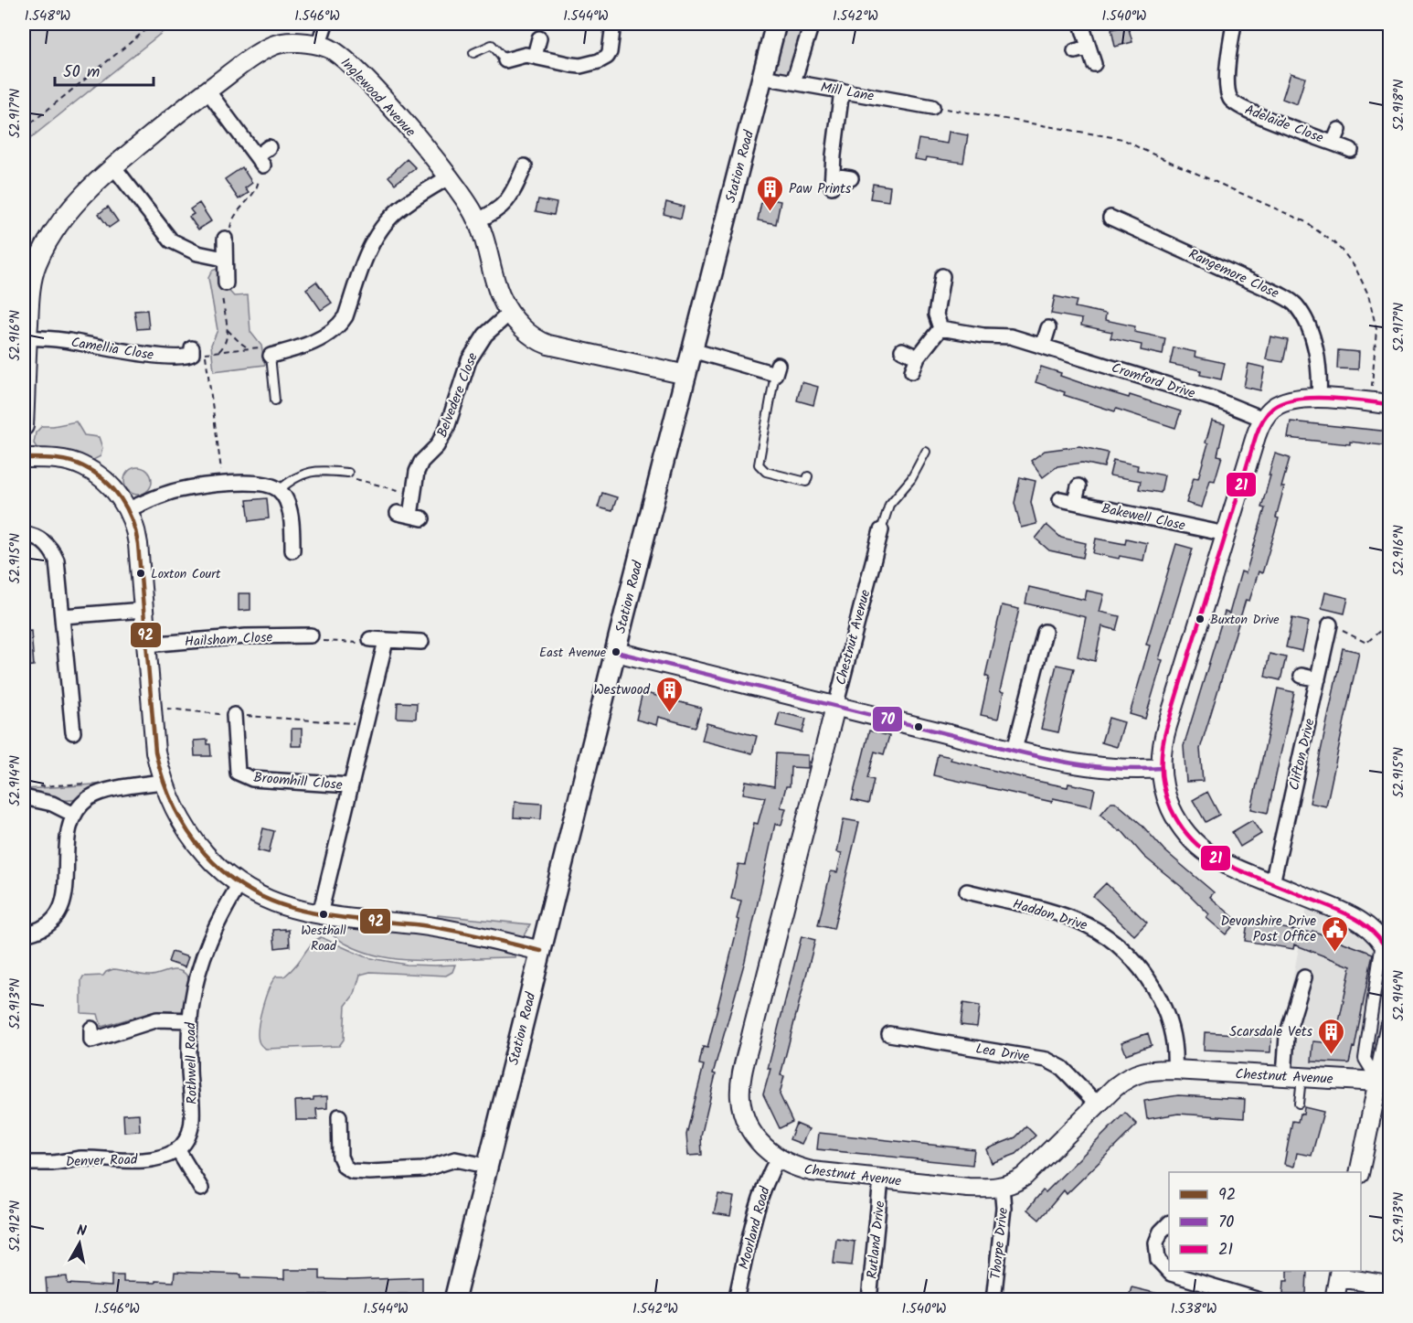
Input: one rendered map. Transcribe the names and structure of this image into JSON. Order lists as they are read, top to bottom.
{
  "streets": {
    "main road": ["Station Road"],
    "street": [
      "Mill Lane",
      "Inglewood Avenue",
      "Adelaide Close",
      "Rangemore Close",
      "Camellia Close",
      "Cromford Drive",
      "Belvedere Close",
      "Bakewell Close",
      "Chestnut Avenue",
      "Hailsham Close",
      "Clifton Drive",
      "Broomhill Close",
      "Haddon Drive",
      "Lea Drive",
      "Rothwell Road",
      "Denver Road",
      "Moorland Road",
      "Rutland Drive",
      "Thorpe Drive"
    ]
  },
  "crossings": [
    ["Mill Lane", "Station Road"],
    ["Inglewood Avenue", "Station Road"],
    ["Inglewood Avenue", "Camellia Close"],
    ["Inglewood Avenue", "Belvedere Close"],
    ["Chestnut Avenue", "Haddon Drive"],
    ["Chestnut Avenue", "Lea Drive"],
    ["Chestnut Avenue", "Moorland Road"],
    ["Chestnut Avenue", "Rutland Drive"],
    ["Chestnut Avenue", "Thorpe Drive"],
    ["Rothwell Road", "Denver Road"]
  ],
  "places": {
    "building": ["Paw Prints", "Westwood", "Scarsdale Vets"],
    "other": [
      "Loxton Court",
      "Buxton Drive",
      "East Avenue",
      "Westhall Road"
    ],
    "public building": ["Devonshire Drive Post Office"]
  },
  "lines": ["transit line 21", "transit line 92", "transit line 70"],
  "legend": ["92", "70", "21"],
  "scale_bar": "50 m",
  "north": "top",
  "coordinates": [
    "1.548°W",
    "1.546°W",
    "1.544°W",
    "1.542°W",
    "1.540°W",
    "52.918°N",
    "52.917°N",
    "52.916°N",
    "52.915°N",
    "52.914°N",
    "52.913°N",
    "52.912°N",
    "1.538°W"
  ]
}
